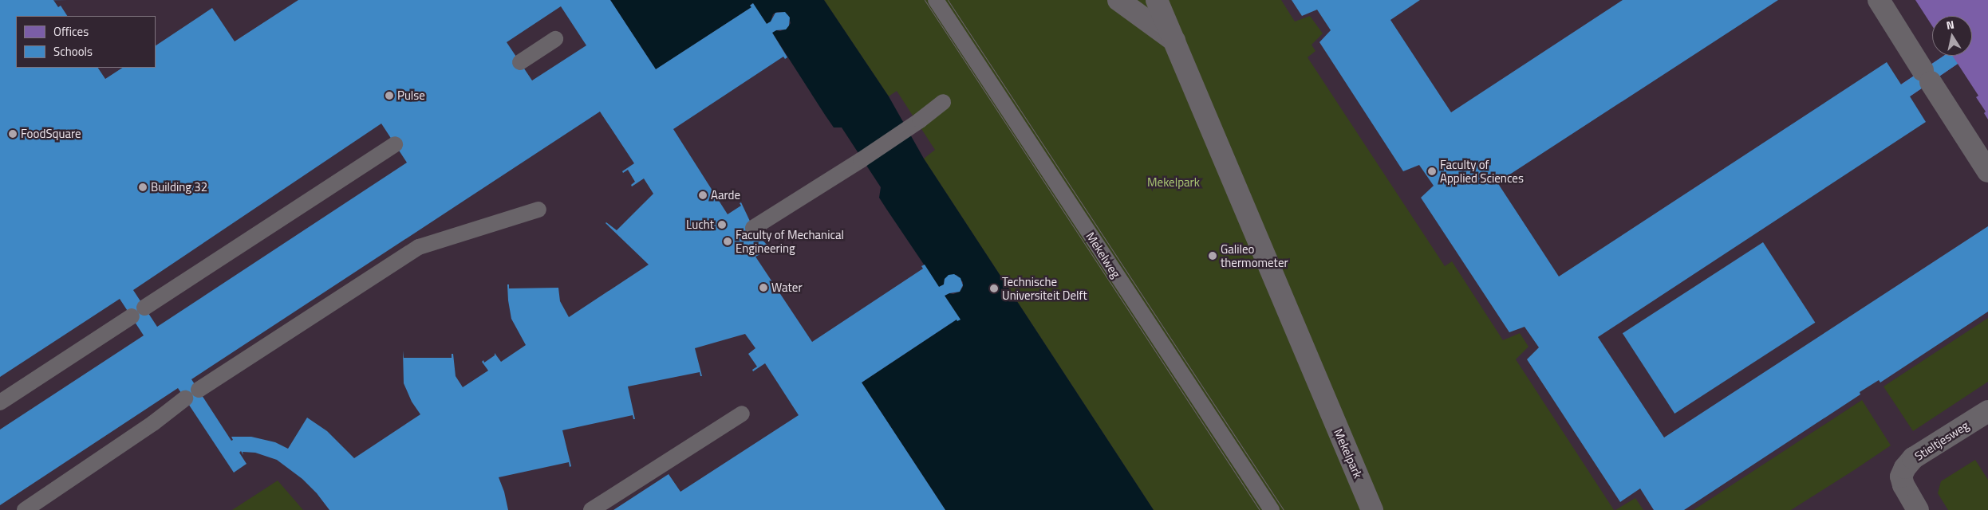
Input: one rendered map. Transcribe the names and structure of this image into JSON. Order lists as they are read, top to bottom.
{
  "streets": {
    "street": ["Stieltjesweg", "Mekelpark"],
    "lane": ["Mekelweg"]
  },
  "parks": ["Mekelpark"],
  "places": [
    "Pulse",
    "FoodSquare",
    "Faculty of Applied Sciences",
    "Building 32",
    "Aarde",
    "Lucht",
    "Faculty of Mechanical Engineering",
    "Galileo thermometer",
    "Water",
    "Technische Universiteit Delft"
  ],
  "legend": ["Offices", "Schools"],
  "north": "top"
}
